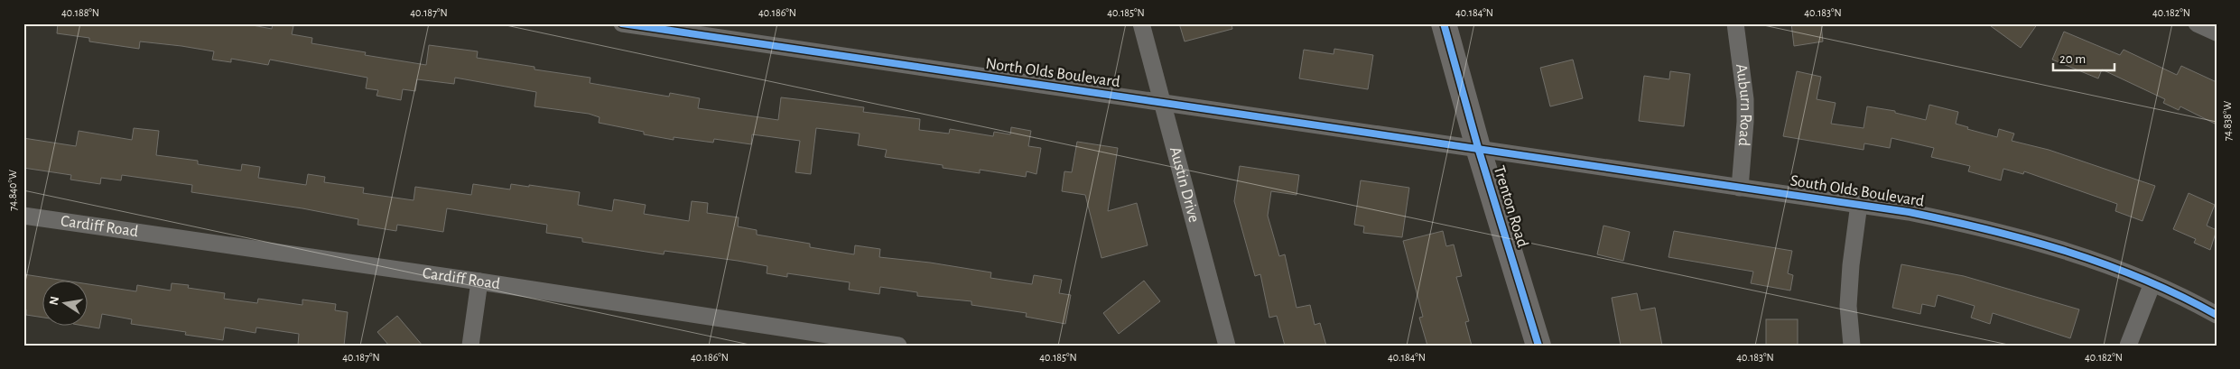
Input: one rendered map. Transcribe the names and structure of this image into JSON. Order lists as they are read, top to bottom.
{
  "streets": {
    "main road": ["Trenton Road"],
    "street": [
      "North Olds Boulevard",
      "Auburn Road",
      "Austin Drive",
      "South Olds Boulevard",
      "Cardiff Road"
    ]
  },
  "crossings": [
    ["North Olds Boulevard", "Austin Drive"],
    ["North Olds Boulevard", "South Olds Boulevard"],
    ["North Olds Boulevard", "Trenton Road"],
    ["Auburn Road", "South Olds Boulevard"],
    ["South Olds Boulevard", "Trenton Road"]
  ],
  "scale_bar": "20 m",
  "north": "left",
  "coordinates": [
    "40.188°N",
    "40.187°N",
    "40.186°N",
    "40.185°N",
    "40.184°N",
    "40.183°N",
    "40.182°N",
    "74.838°W",
    "74.840°W"
  ]
}
